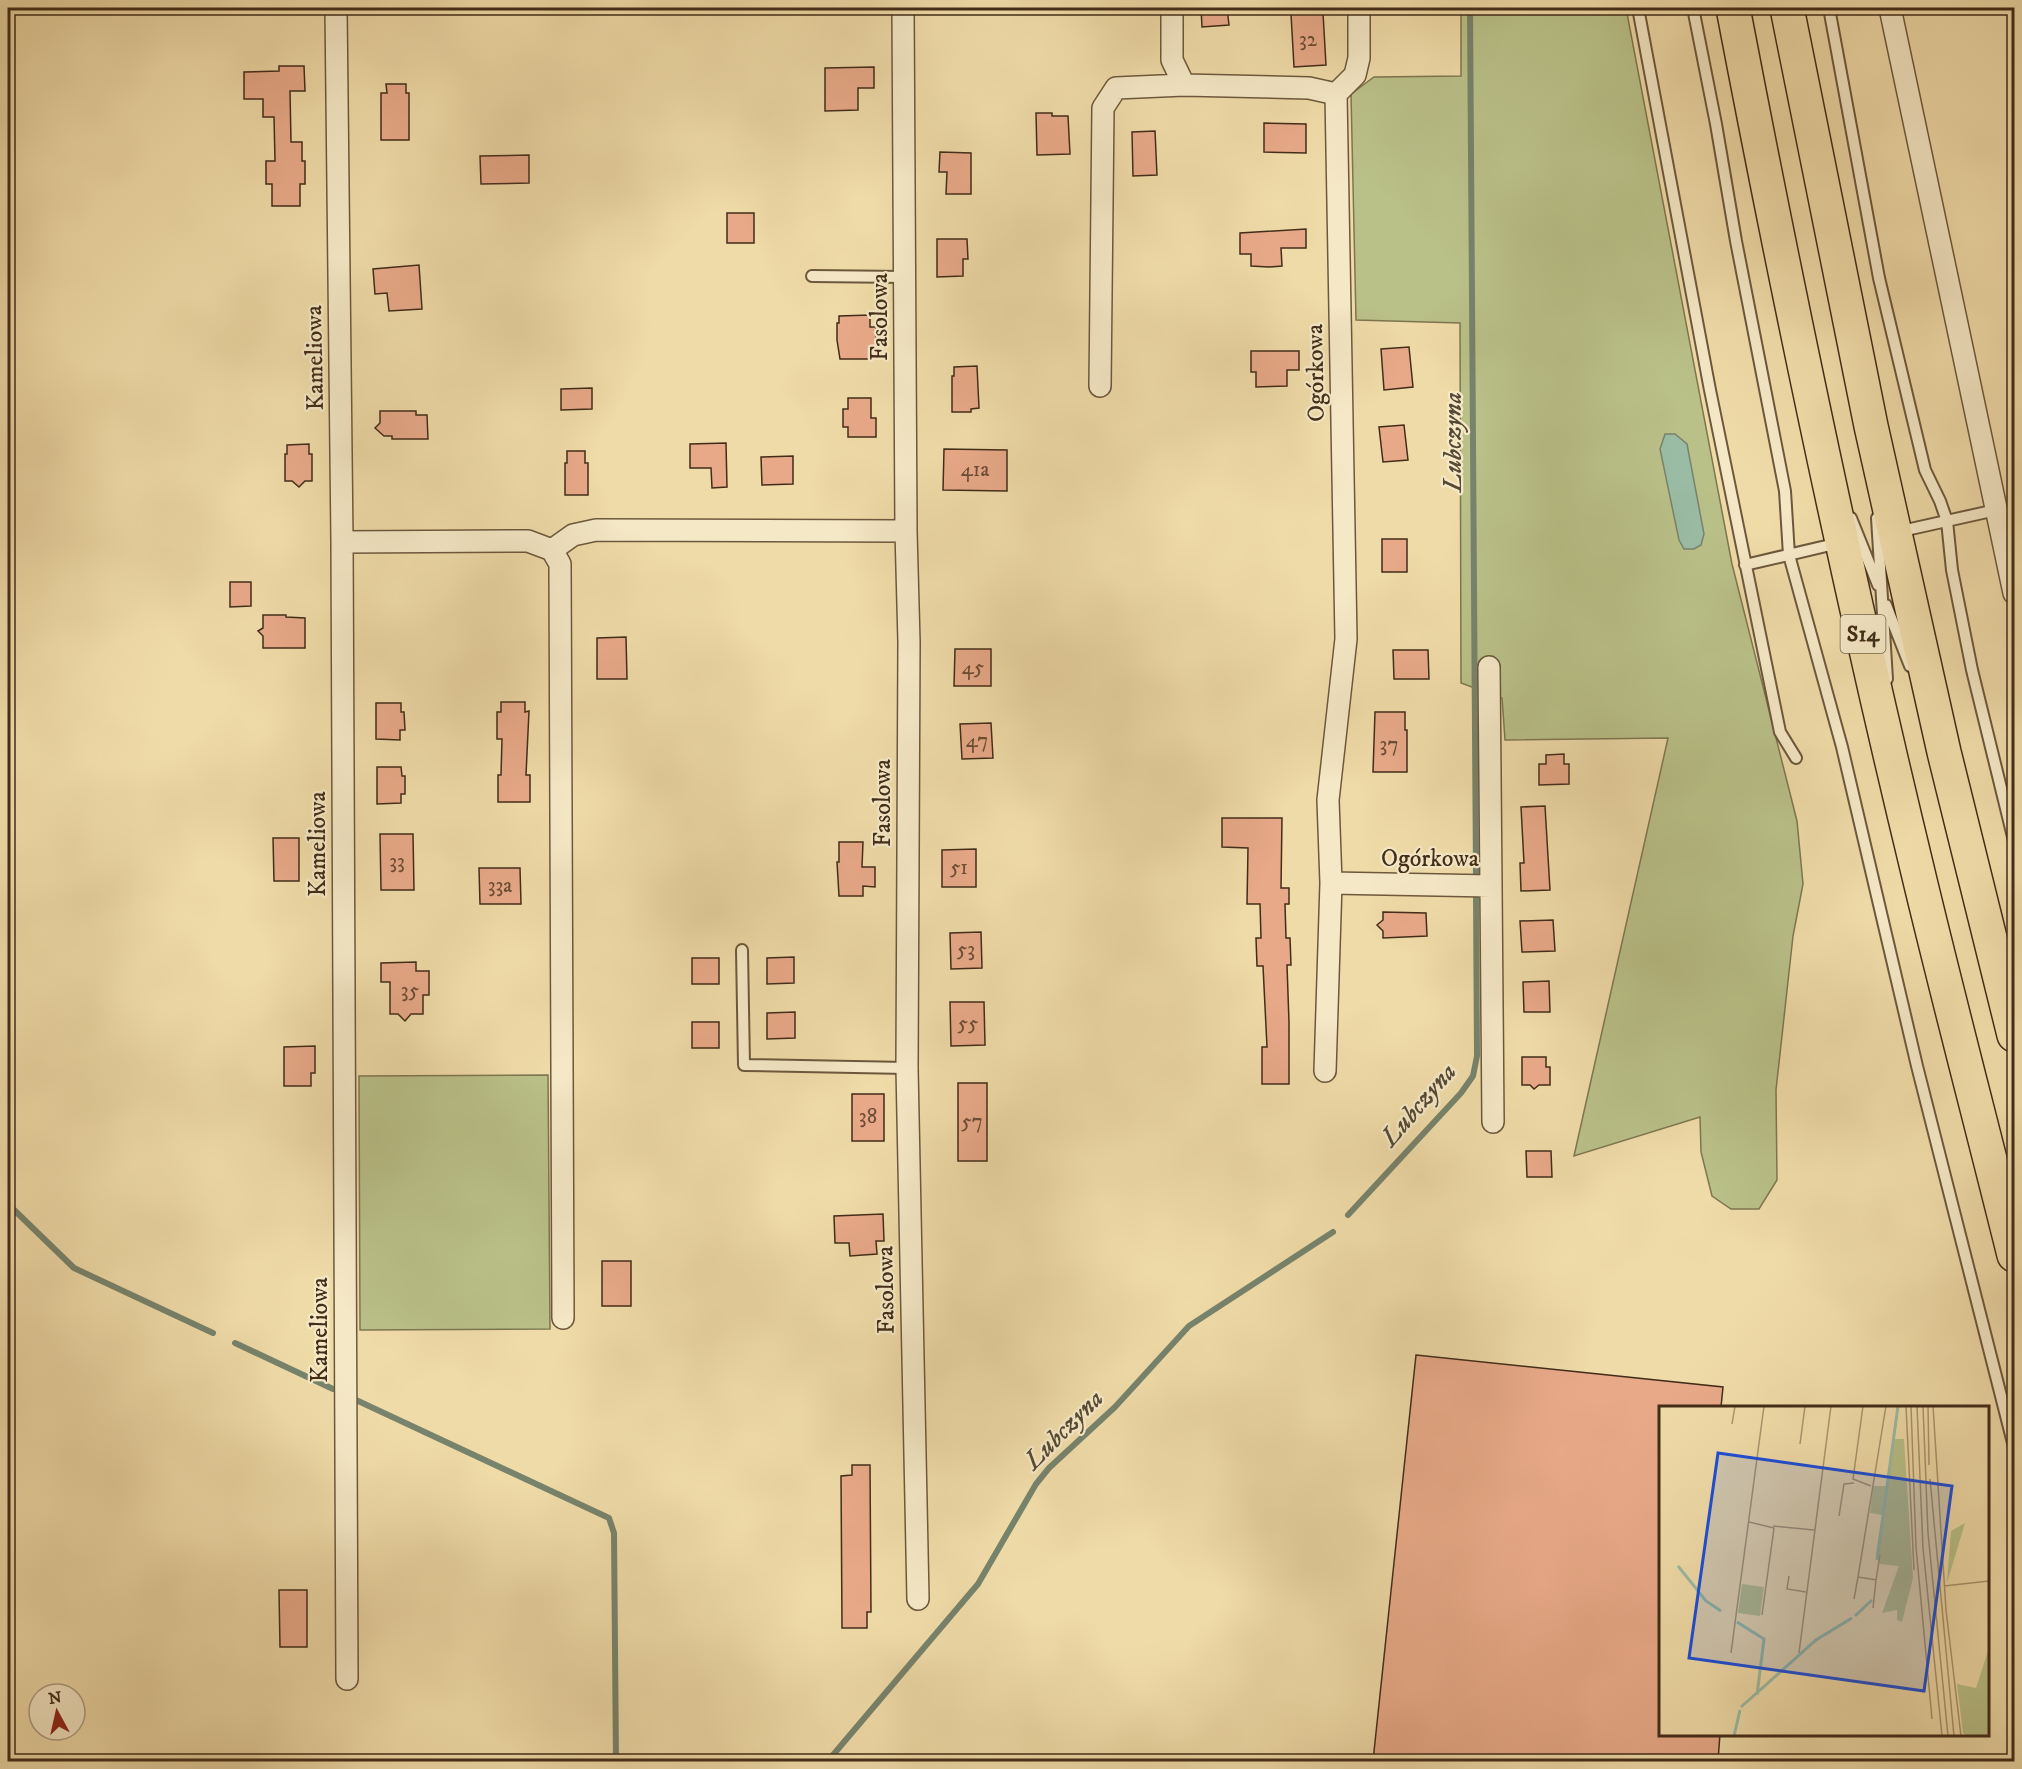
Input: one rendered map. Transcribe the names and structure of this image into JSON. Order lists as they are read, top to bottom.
{
  "streets": {
    "highway": ["S14"],
    "street": ["Fasolowa", "Kameliowa", "Ogórkowa"]
  },
  "water": ["Lubczyna"],
  "house_numbers": [
    "32",
    "41a",
    "45",
    "47",
    "37",
    "33",
    "51",
    "33a",
    "53",
    "35",
    "55",
    "38",
    "57"
  ],
  "north": "top"
}
